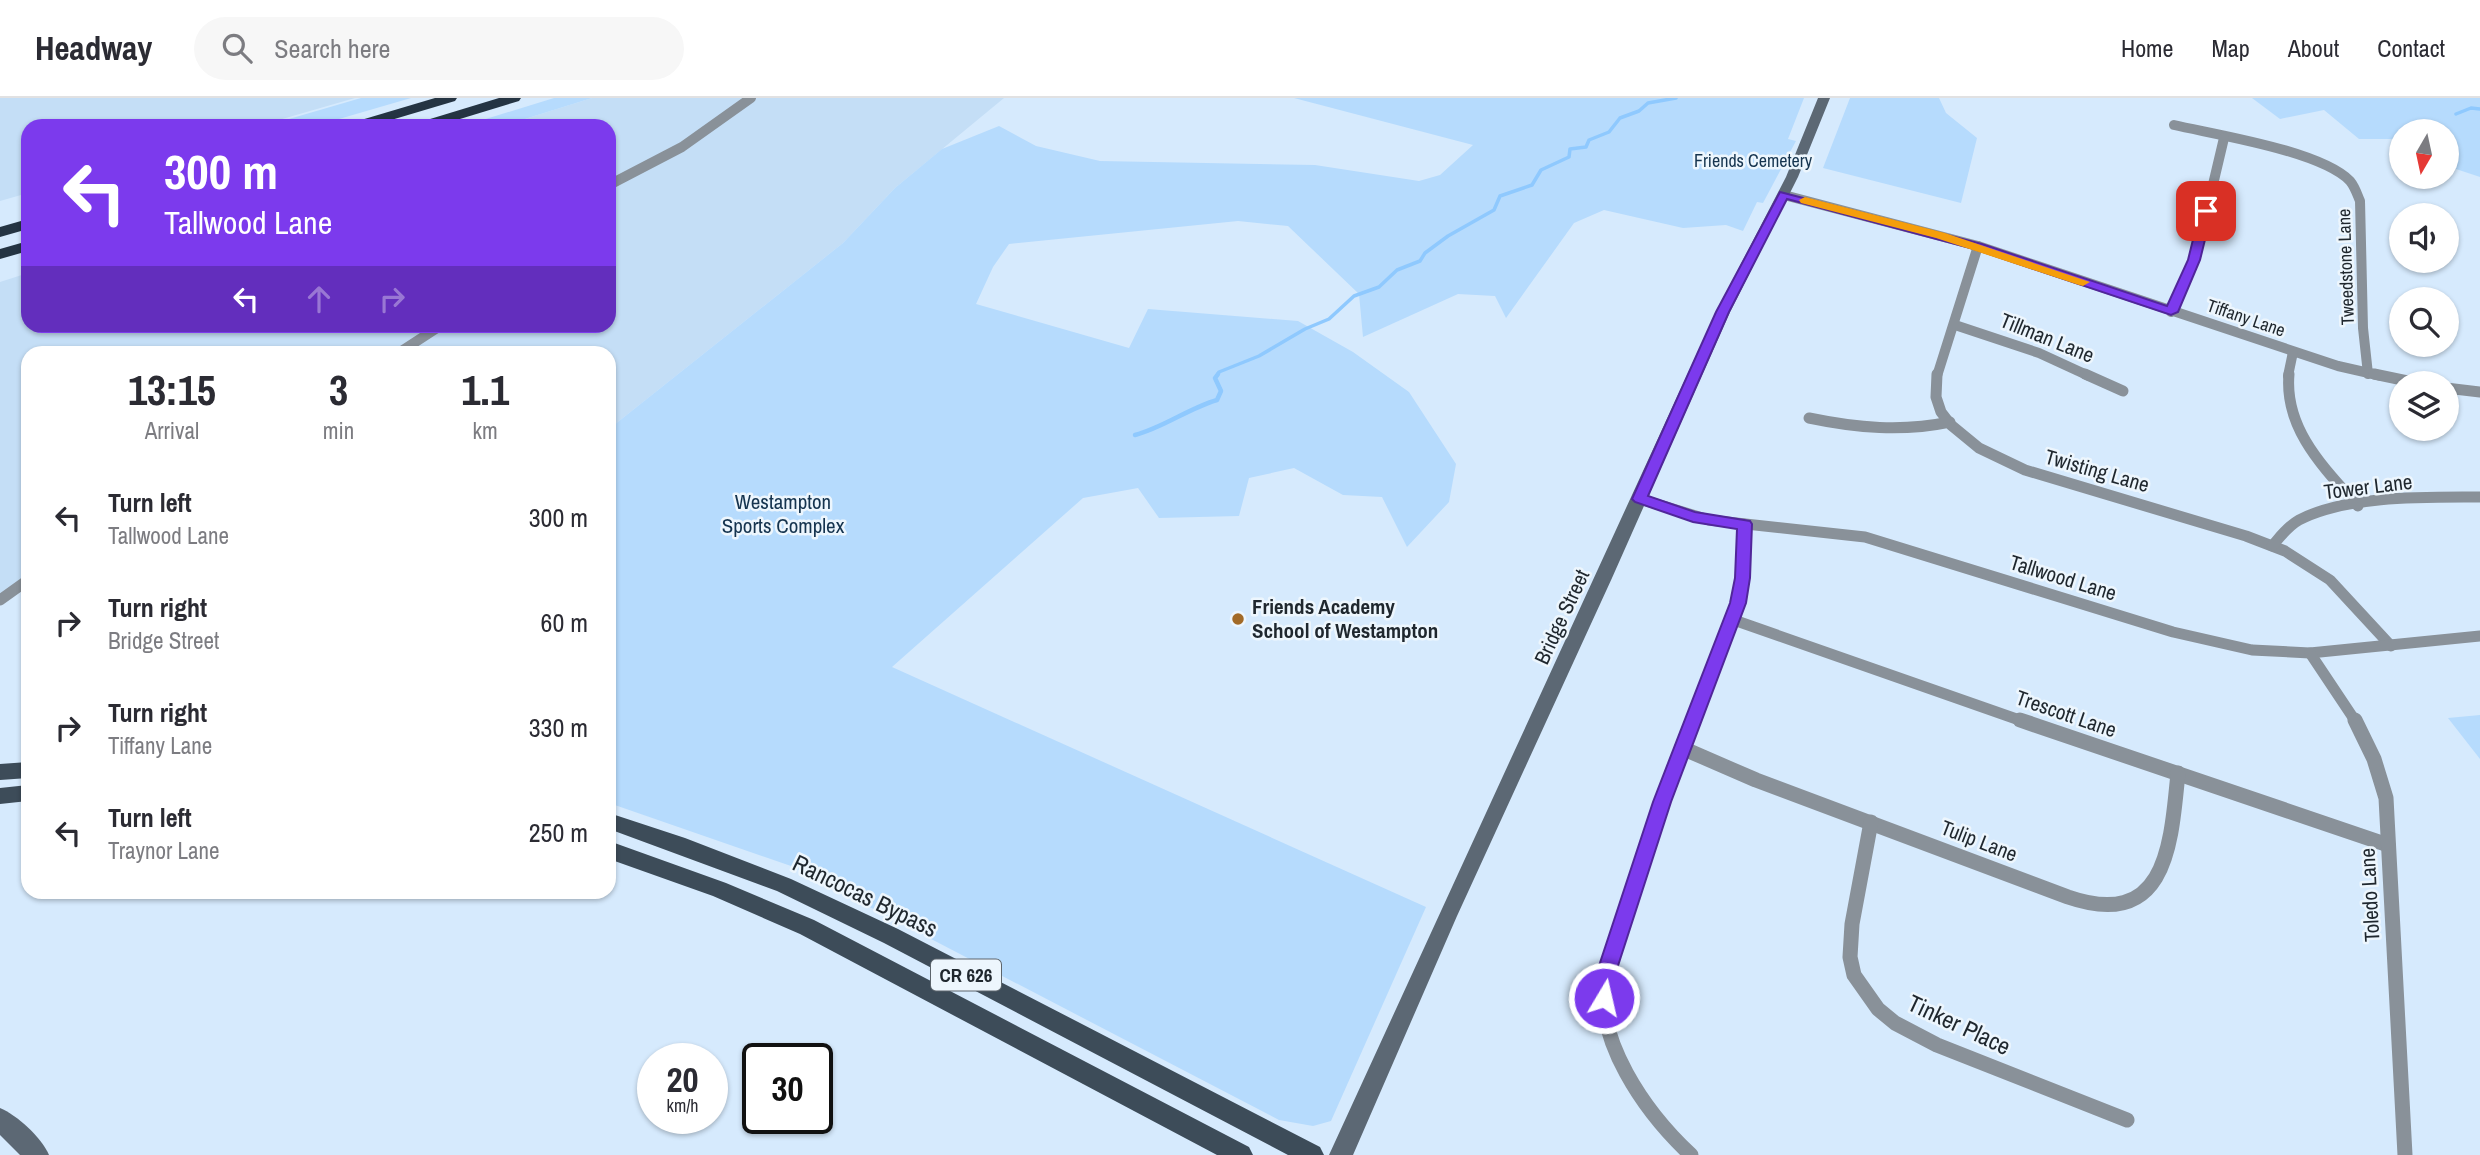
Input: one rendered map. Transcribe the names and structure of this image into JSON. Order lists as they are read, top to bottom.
{
  "streets": {
    "main road": ["Bridge Street", "Rancocas Bypass", "CR 626"],
    "street": [
      "Tweedstone Lane",
      "Tiffany Lane",
      "Tillman Lane",
      "Twisting Lane",
      "Tower Lane",
      "Tallwood Lane",
      "Trescott Lane",
      "Tulip Lane",
      "Toledo Lane",
      "Tinker Place"
    ]
  },
  "crossings": [
    ["Tweedstone Lane", "Tiffany Lane"],
    ["Tiffany Lane", "Twisting Lane"],
    ["Tiffany Lane", "Bridge Street"],
    ["Tillman Lane", "Twisting Lane"],
    ["Twisting Lane", "Tower Lane"],
    ["Twisting Lane", "Tallwood Lane"],
    ["Tallwood Lane", "Bridge Street"],
    ["Tallwood Lane", "Toledo Lane"],
    ["Trescott Lane", "Tulip Lane"],
    ["Trescott Lane", "Toledo Lane"],
    ["Tulip Lane", "Tinker Place"]
  ],
  "parks": ["Friends Cemetery", "Westampton Sports Complex"],
  "places": ["Friends Academy School of Westampton"],
  "north": "bottom",
  "page": {
    "header": "Headway",
    "search": "Search here",
    "nav": [
      "Home",
      "Map",
      "About",
      "Contact"
    ],
    "turn": ["300 m", "Tallwood Lane"],
    "eta": [
      "13:15",
      "Arrival",
      "3",
      "min",
      "1.1",
      "km"
    ],
    "list": [
      {
        "name": "Turn left",
        "note": "Tallwood Lane",
        "value": "300 m"
      },
      {
        "name": "Turn right",
        "note": "Bridge Street",
        "value": "60 m"
      },
      {
        "name": "Turn right",
        "note": "Tiffany Lane",
        "value": "330 m"
      },
      {
        "name": "Turn left",
        "note": "Traynor Lane",
        "value": "250 m"
      }
    ],
    "speed": "20 km/h",
    "limit": "30"
  }
}
